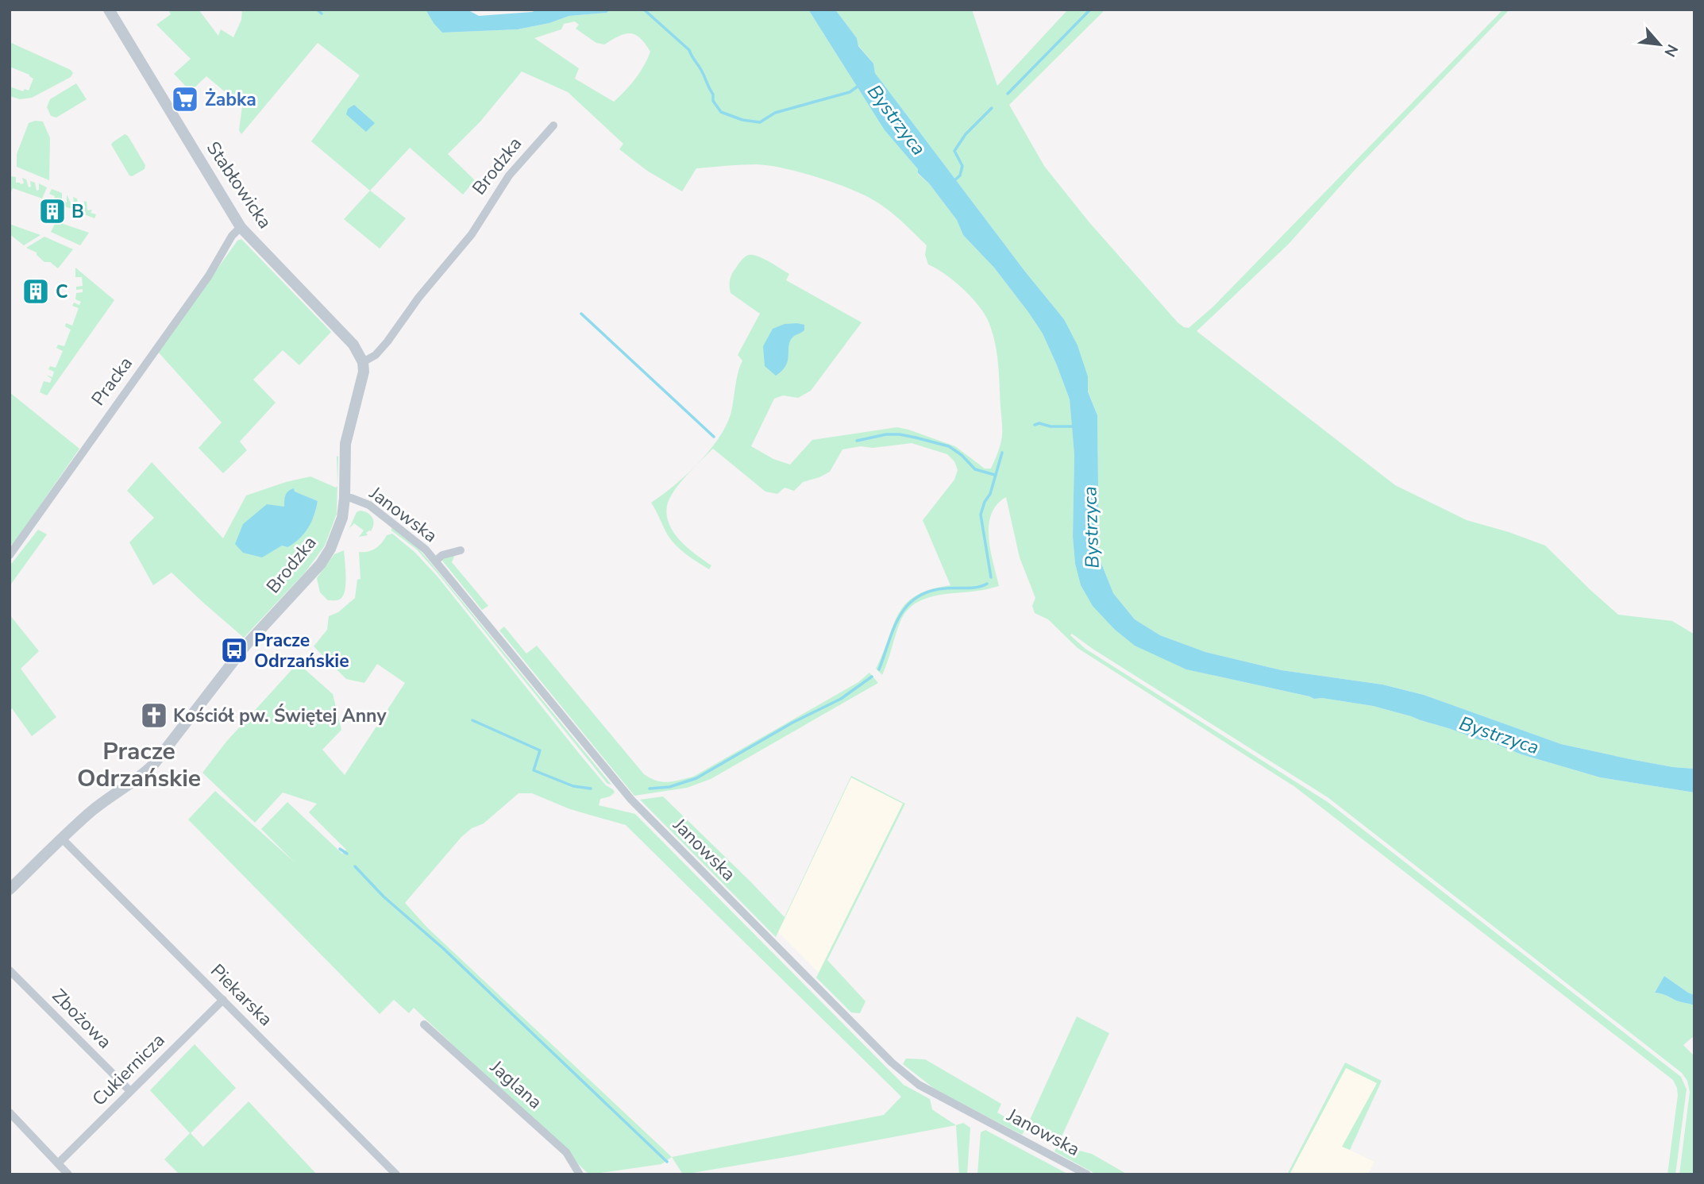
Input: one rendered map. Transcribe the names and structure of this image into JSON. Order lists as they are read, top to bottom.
{
  "streets": {
    "street": [
      "Brodzka",
      "Stabłowicka",
      "Pracka",
      "Janowska",
      "Piekarska",
      "Zbożowa",
      "Cukiernicza",
      "Jaglana"
    ]
  },
  "crossings": [
    ["Brodzka", "Stabłowicka"],
    ["Brodzka", "Janowska"],
    ["Brodzka", "Piekarska"],
    ["Stabłowicka", "Pracka"],
    ["Piekarska", "Cukiernicza"],
    ["Zbożowa", "Cukiernicza"]
  ],
  "districts": ["Pracze Odrzańskie"],
  "water": ["Bystrzyca"],
  "places": {
    "supermarket": ["Żabka"],
    "building": ["B", "C"],
    "bus stop": ["Pracze Odrzańskie"],
    "church": ["Kościół pw. Świętej Anny"]
  },
  "north": "bottom right"
}
